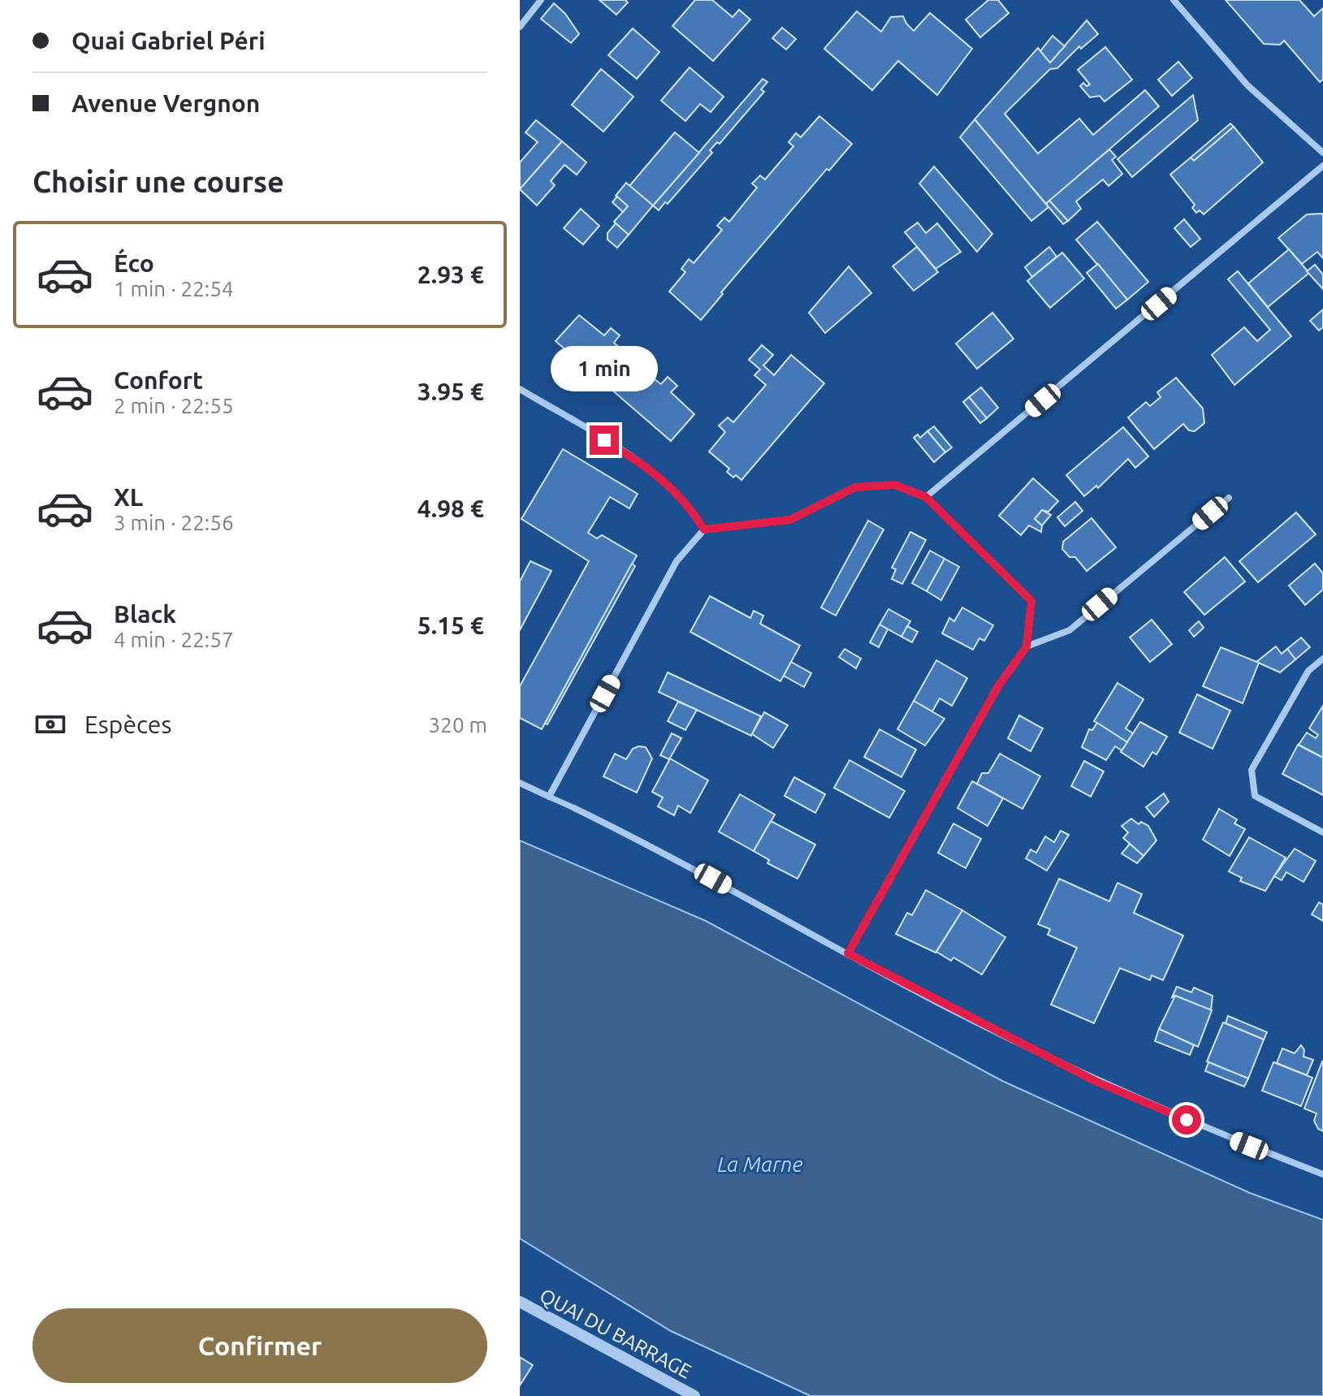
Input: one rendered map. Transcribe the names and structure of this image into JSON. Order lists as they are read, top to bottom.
{
  "streets": {
    "street": ["QUAI DU BARRAGE"]
  },
  "water": ["La Marne"],
  "page": {
    "banner": ["Quai Gabriel Péri", "Avenue Vergnon"],
    "heading": "Choisir une course",
    "list": [
      {
        "name": "Éco",
        "note": "1 min · 22:54",
        "value": "2.93 €"
      },
      {
        "name": "Confort",
        "note": "2 min · 22:55",
        "value": "3.95 €"
      },
      {
        "name": "XL",
        "note": "3 min · 22:56",
        "value": "4.98 €"
      },
      {
        "name": "Black",
        "note": "4 min · 22:57",
        "value": "5.15 €"
      }
    ],
    "bubble": "1 min",
    "pay": ["Espèces", "320 m"],
    "buttons": "Confirmer"
  }
}
